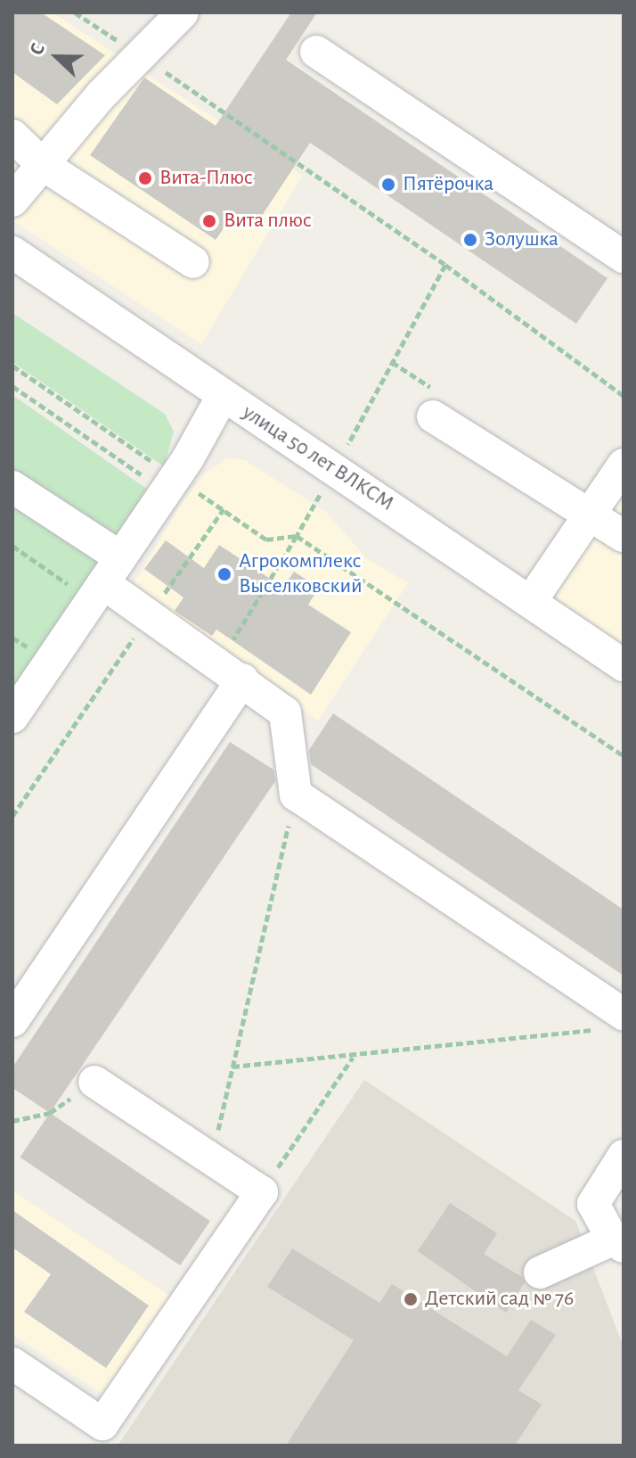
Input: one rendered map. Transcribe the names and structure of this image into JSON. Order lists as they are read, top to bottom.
{
  "streets": {
    "street": ["улица 50 лет ВЛКСМ"]
  },
  "places": [
    "Вита-Плюс",
    "Пятёрочка",
    "Вита плюс",
    "Золушка",
    "Агрокомплекс Выселковский",
    "Детский сад № 76"
  ],
  "north": "left"
}
